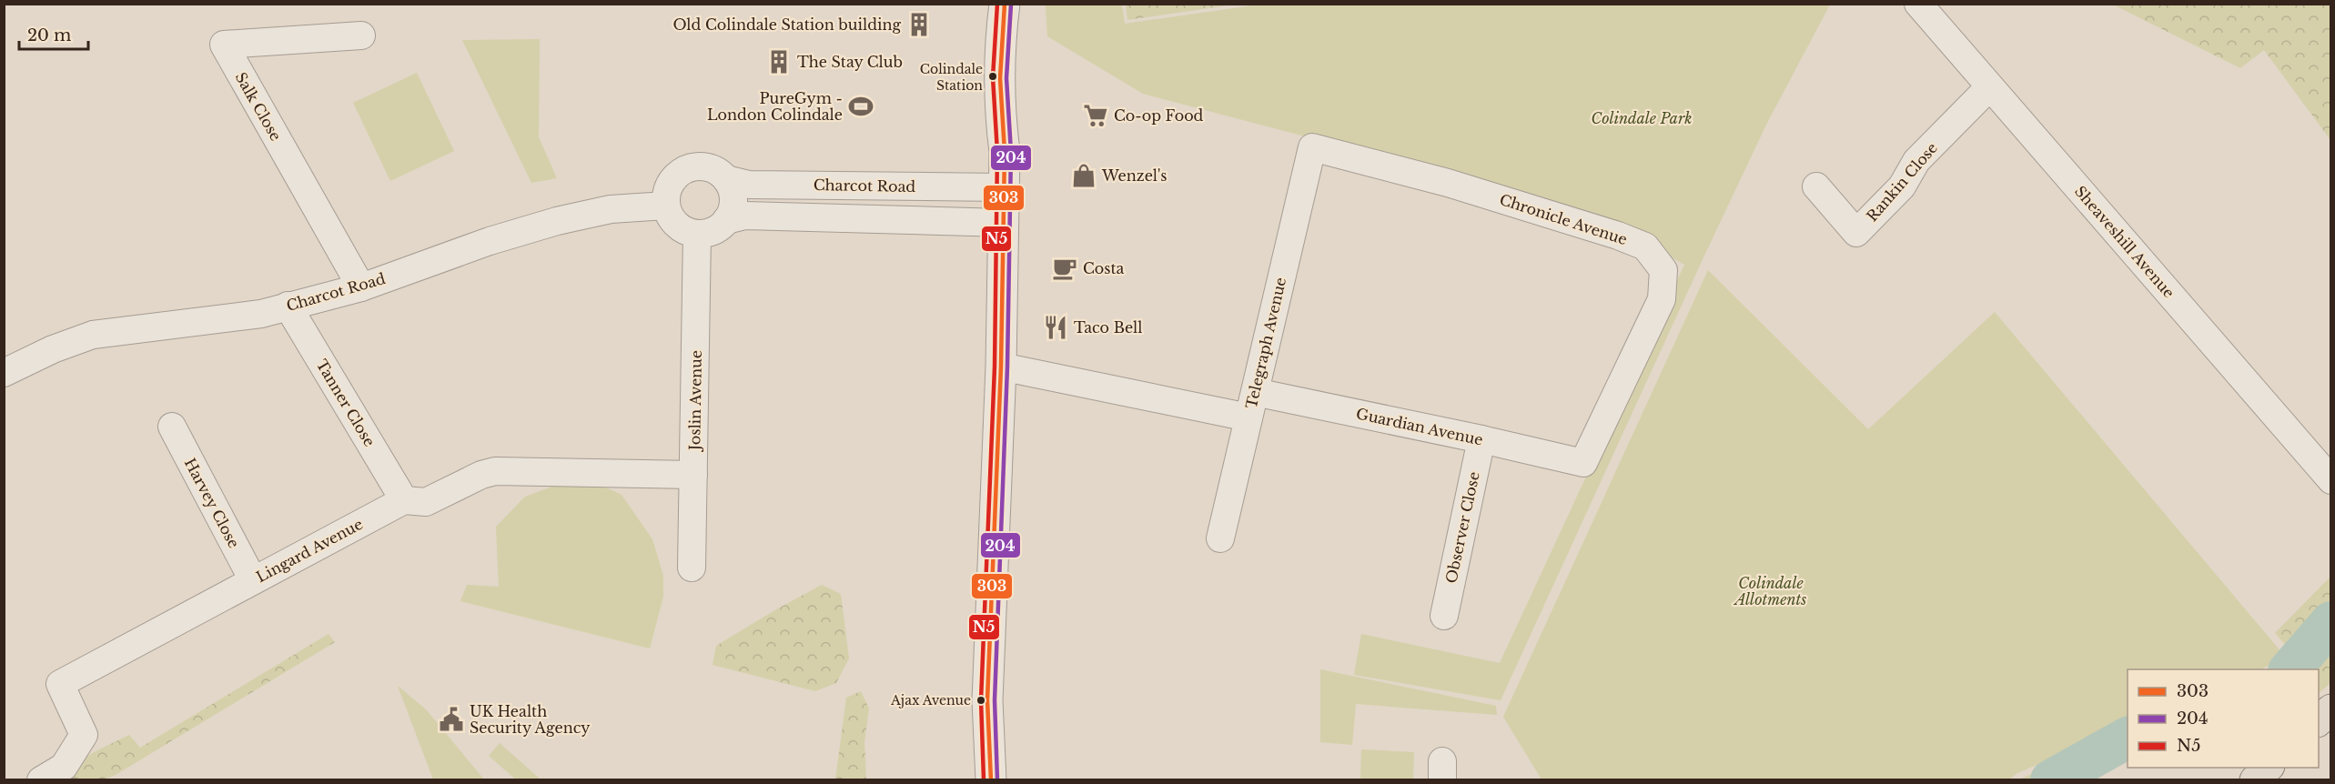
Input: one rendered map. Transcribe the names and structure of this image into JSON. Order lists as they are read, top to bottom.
{
  "streets": {
    "street": [
      "Salk Close",
      "Rankin Close",
      "Charcot Road",
      "Chronicle Avenue",
      "Sheaveshill Avenue",
      "Telegraph Avenue",
      "Joslin Avenue",
      "Tanner Close",
      "Guardian Avenue",
      "Harvey Close",
      "Observer Close",
      "Lingard Avenue"
    ]
  },
  "crossings": [
    ["Salk Close", "Charcot Road"],
    ["Rankin Close", "Sheaveshill Avenue"],
    ["Charcot Road", "Joslin Avenue"],
    ["Charcot Road", "Tanner Close"],
    ["Chronicle Avenue", "Telegraph Avenue"],
    ["Chronicle Avenue", "Guardian Avenue"],
    ["Telegraph Avenue", "Guardian Avenue"],
    ["Joslin Avenue", "Lingard Avenue"],
    ["Tanner Close", "Lingard Avenue"],
    ["Guardian Avenue", "Observer Close"],
    ["Harvey Close", "Lingard Avenue"]
  ],
  "parks": ["Colindale Park", "Colindale Allotments"],
  "places": {
    "building": ["Old Colindale Station building", "The Stay Club"],
    "other": ["Colindale Station", "Ajax Avenue"],
    "sports": ["PureGym - London Colindale"],
    "supermarket": ["Co-op Food"],
    "shop": ["Wenzel's"],
    "cafe": ["Costa"],
    "restaurant": ["Taco Bell"],
    "public building": ["UK Health Security Agency"]
  },
  "lines": ["transit line 303", "transit line N5", "transit line 204"],
  "legend": ["303", "204", "N5"],
  "scale_bar": "20 m"
}
